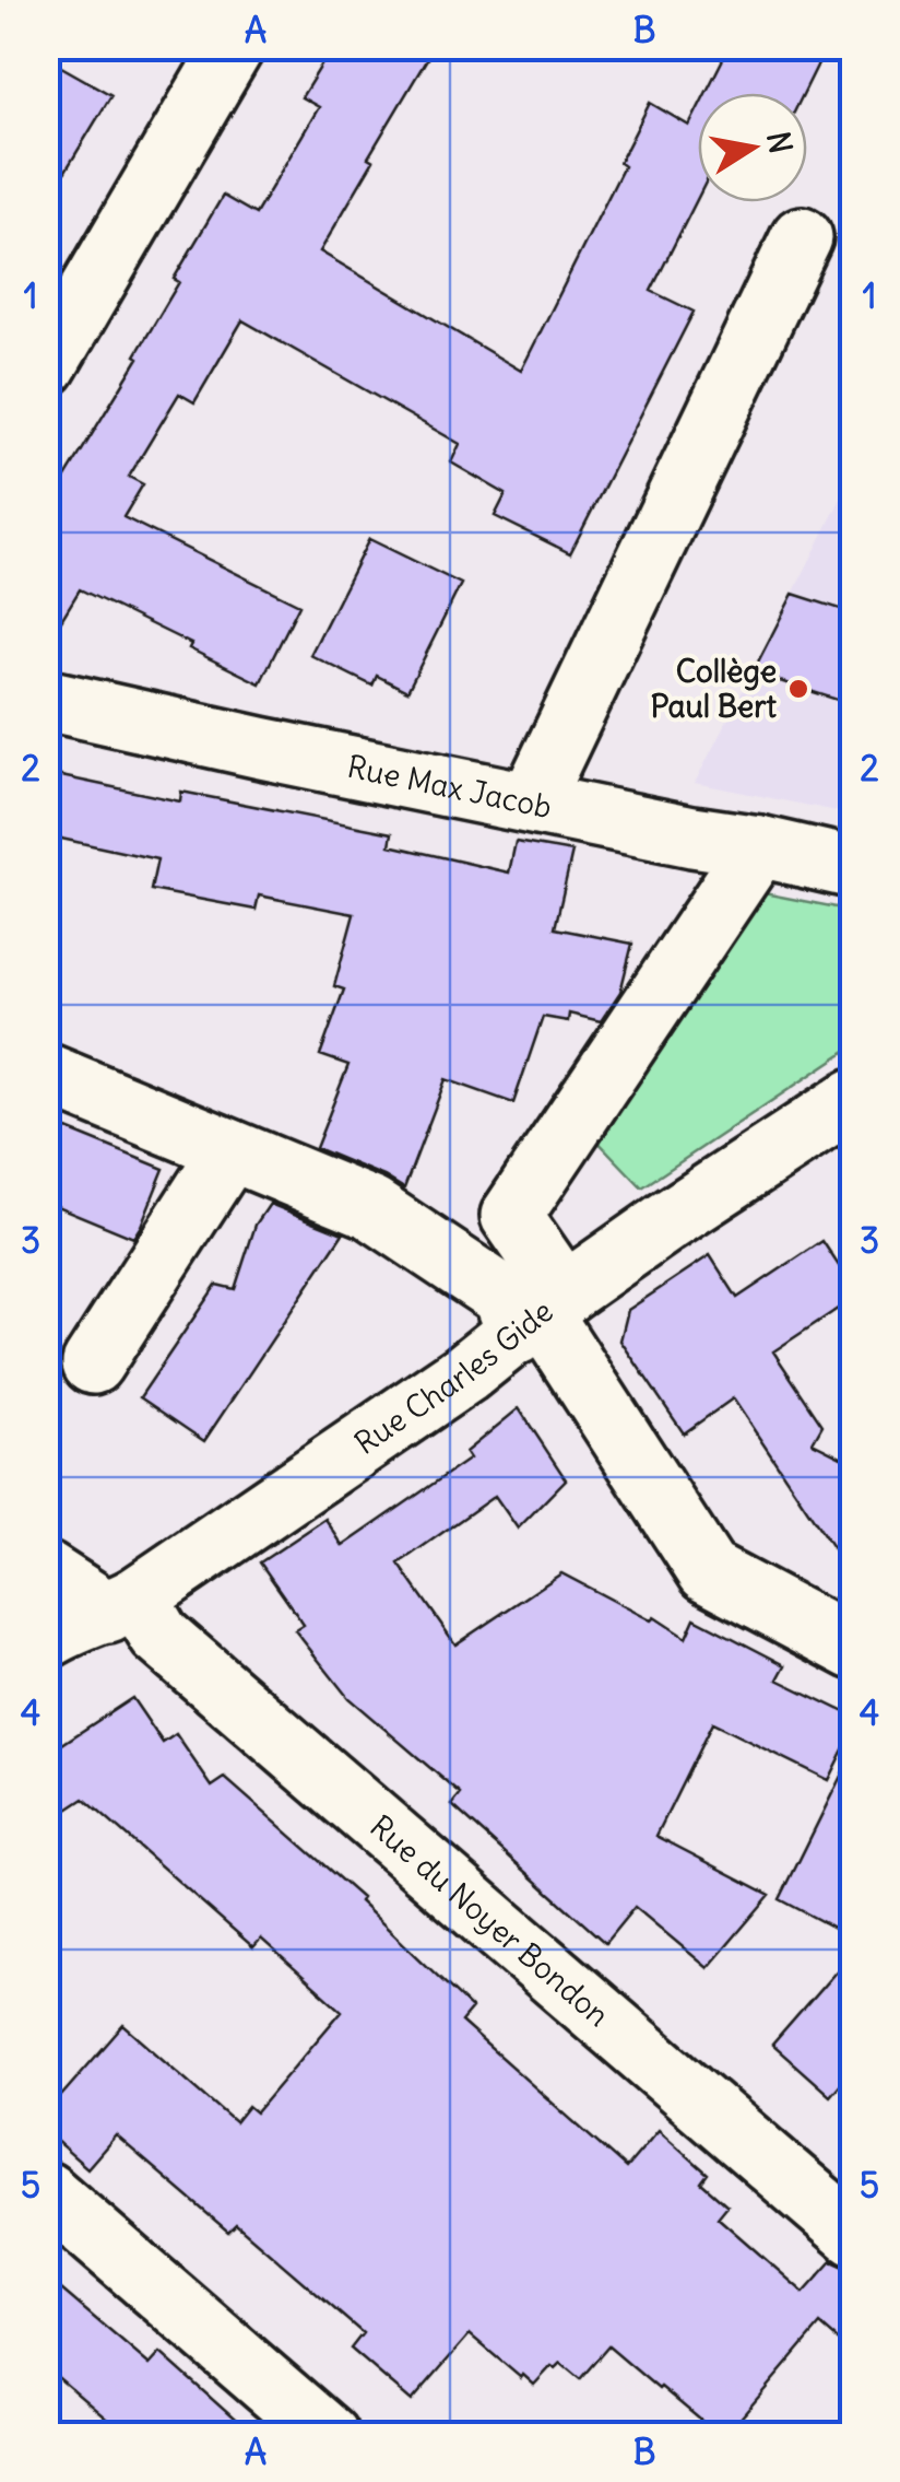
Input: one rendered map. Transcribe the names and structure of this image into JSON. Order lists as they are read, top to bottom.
{
  "streets": {
    "street": ["Rue Max Jacob", "Rue Charles Gide", "Rue du Noyer Bondon"]
  },
  "crossings": [
    ["Rue Charles Gide", "Rue du Noyer Bondon"]
  ],
  "places": ["Collège Paul Bert"],
  "north": "right",
  "grid": {
    "columns": ["A", "B"],
    "rows": [
      "1",
      "2",
      "3",
      "4",
      "5"
    ]
  }
}
